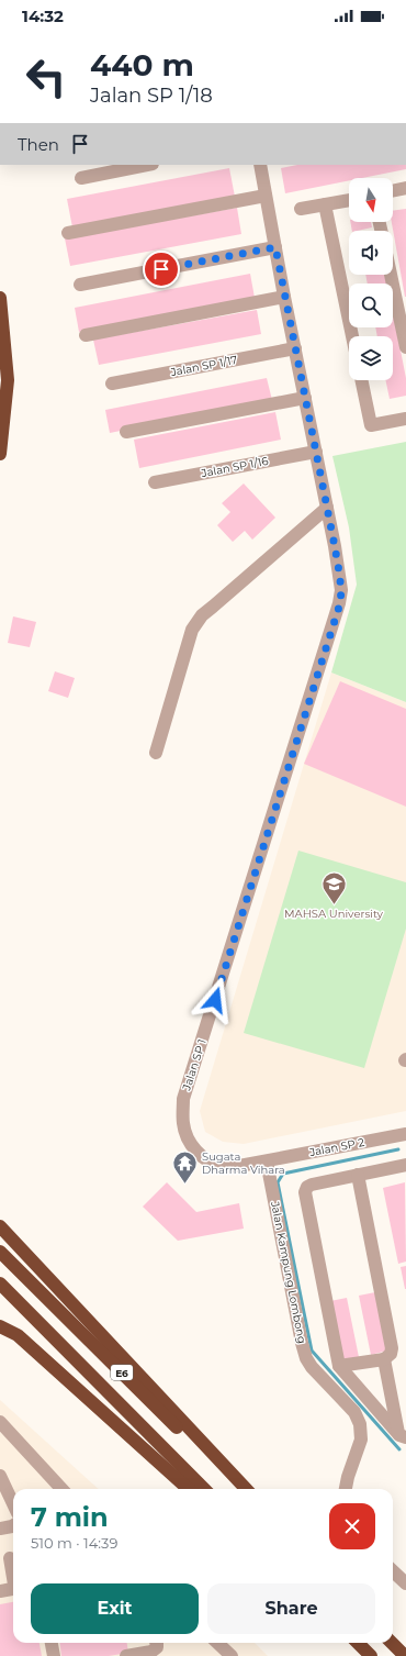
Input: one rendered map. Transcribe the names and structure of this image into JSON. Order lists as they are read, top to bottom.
{
  "streets": {
    "highway": ["E6"],
    "street": [
      "Jalan SP 1/17",
      "Jalan SP 1/16",
      "Jalan SP 1",
      "Jalan SP 2",
      "Jalan Kampung Lombong"
    ]
  },
  "crossings": [
    ["Jalan SP 1/17", "Jalan SP 1"],
    ["Jalan SP 1/16", "Jalan SP 1"],
    ["Jalan SP 1", "Jalan SP 2"],
    ["Jalan SP 1", "Jalan Kampung Lombong"],
    ["Jalan SP 2", "Jalan Kampung Lombong"]
  ],
  "places": {
    "school or university": ["MAHSA University"],
    "temple": ["Sugata Dharma Vihara"]
  },
  "north": "bottom",
  "page": {
    "status": "14:32",
    "turn": ["440 m", "Jalan SP 1/18"],
    "then": "Then",
    "heading": ["7 min", "510 m · 14:39"],
    "buttons": ["Exit", "Share"]
  }
}
